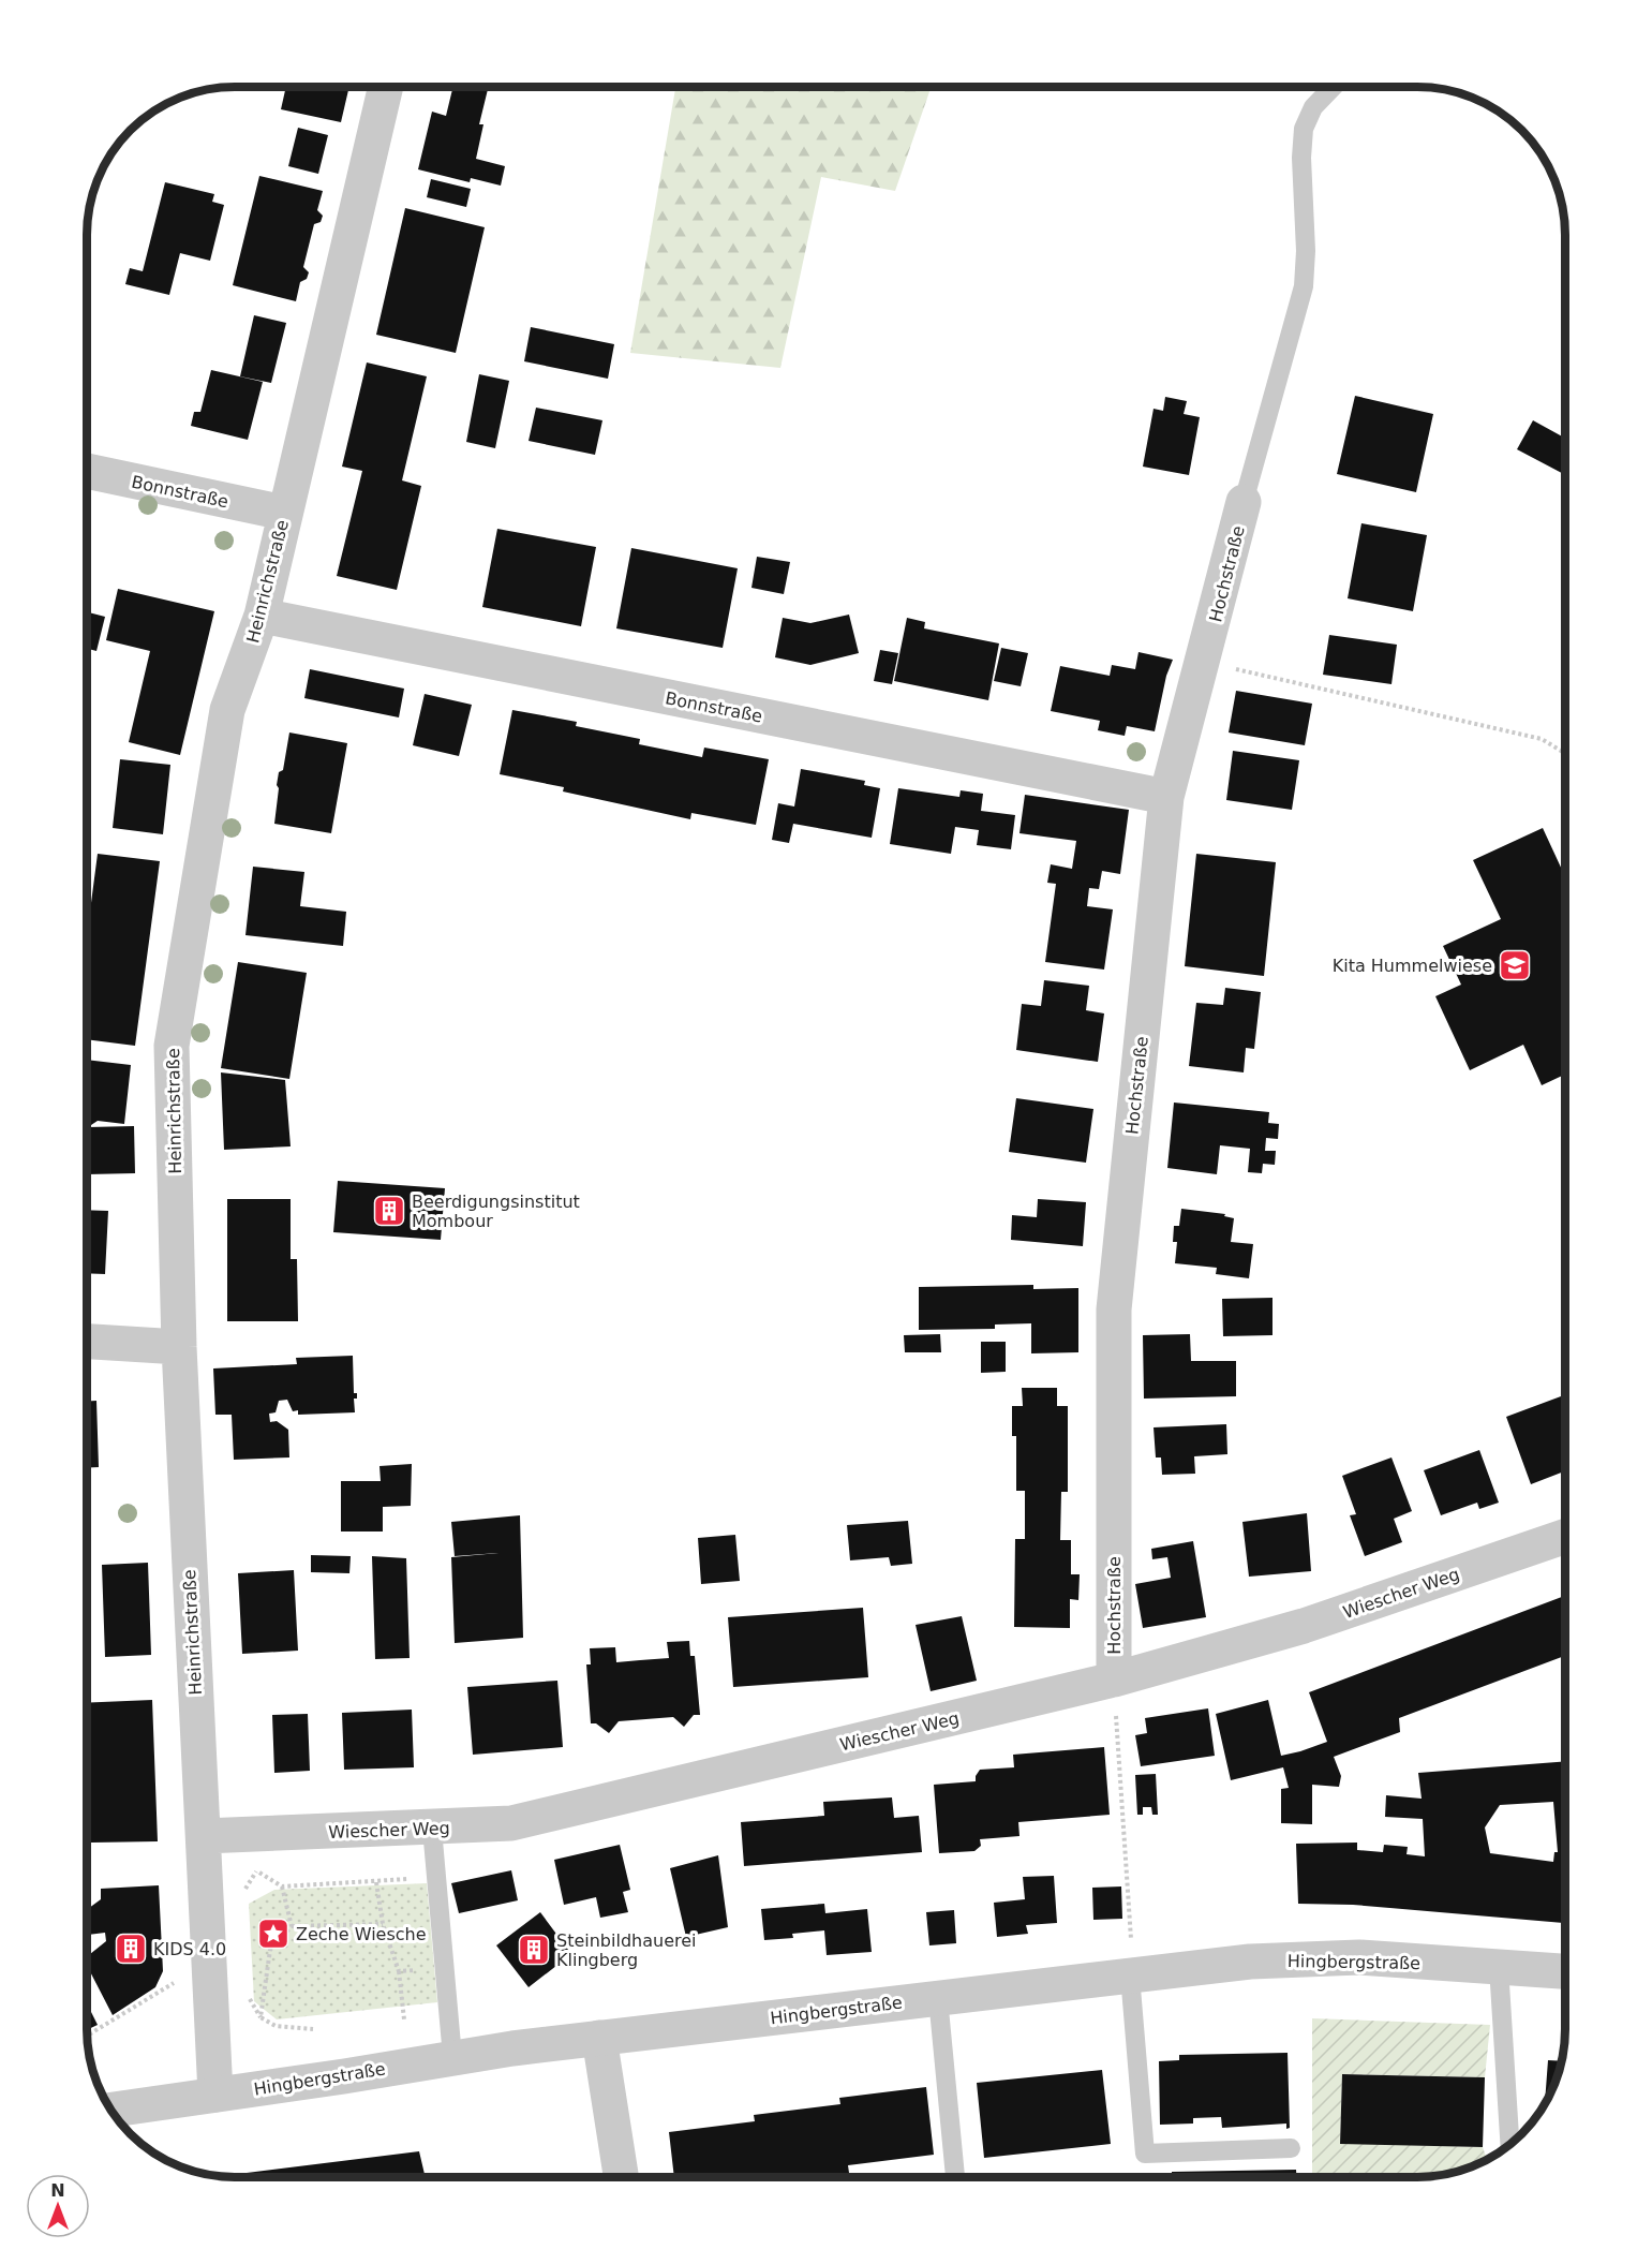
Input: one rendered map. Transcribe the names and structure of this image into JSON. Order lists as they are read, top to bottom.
{
  "streets": {
    "street": [
      "Bonnstraße",
      "Hochstraße",
      "Heinrichstraße",
      "Wiescher Weg",
      "Hingbergstraße"
    ]
  },
  "crossings": [
    ["Bonnstraße", "Hochstraße"],
    ["Bonnstraße", "Heinrichstraße"],
    ["Hochstraße", "Wiescher Weg"],
    ["Heinrichstraße", "Wiescher Weg"],
    ["Heinrichstraße", "Hingbergstraße"]
  ],
  "places": {
    "school or university": ["Kita Hummelwiese"],
    "building": ["Beerdigungsinstitut Mombour", "KIDS 4.0", "Steinbildhauerei Klingberg"],
    "place": ["Zeche Wiesche"]
  },
  "north": "top"
}
